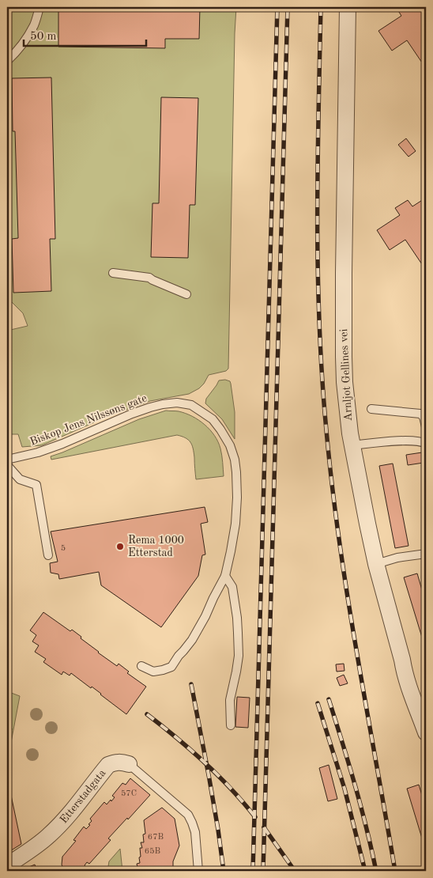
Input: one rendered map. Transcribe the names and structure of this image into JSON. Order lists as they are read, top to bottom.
{
  "streets": {
    "street": ["Arnljot Gellines vei", "Etterstadgata"],
    "lane": ["Biskop Jens Nilssøns gate"]
  },
  "places": ["Rema 1000 Etterstad"],
  "house_numbers": [
    "5",
    "57C",
    "67B",
    "65B"
  ],
  "scale_bar": "50 m"
}
